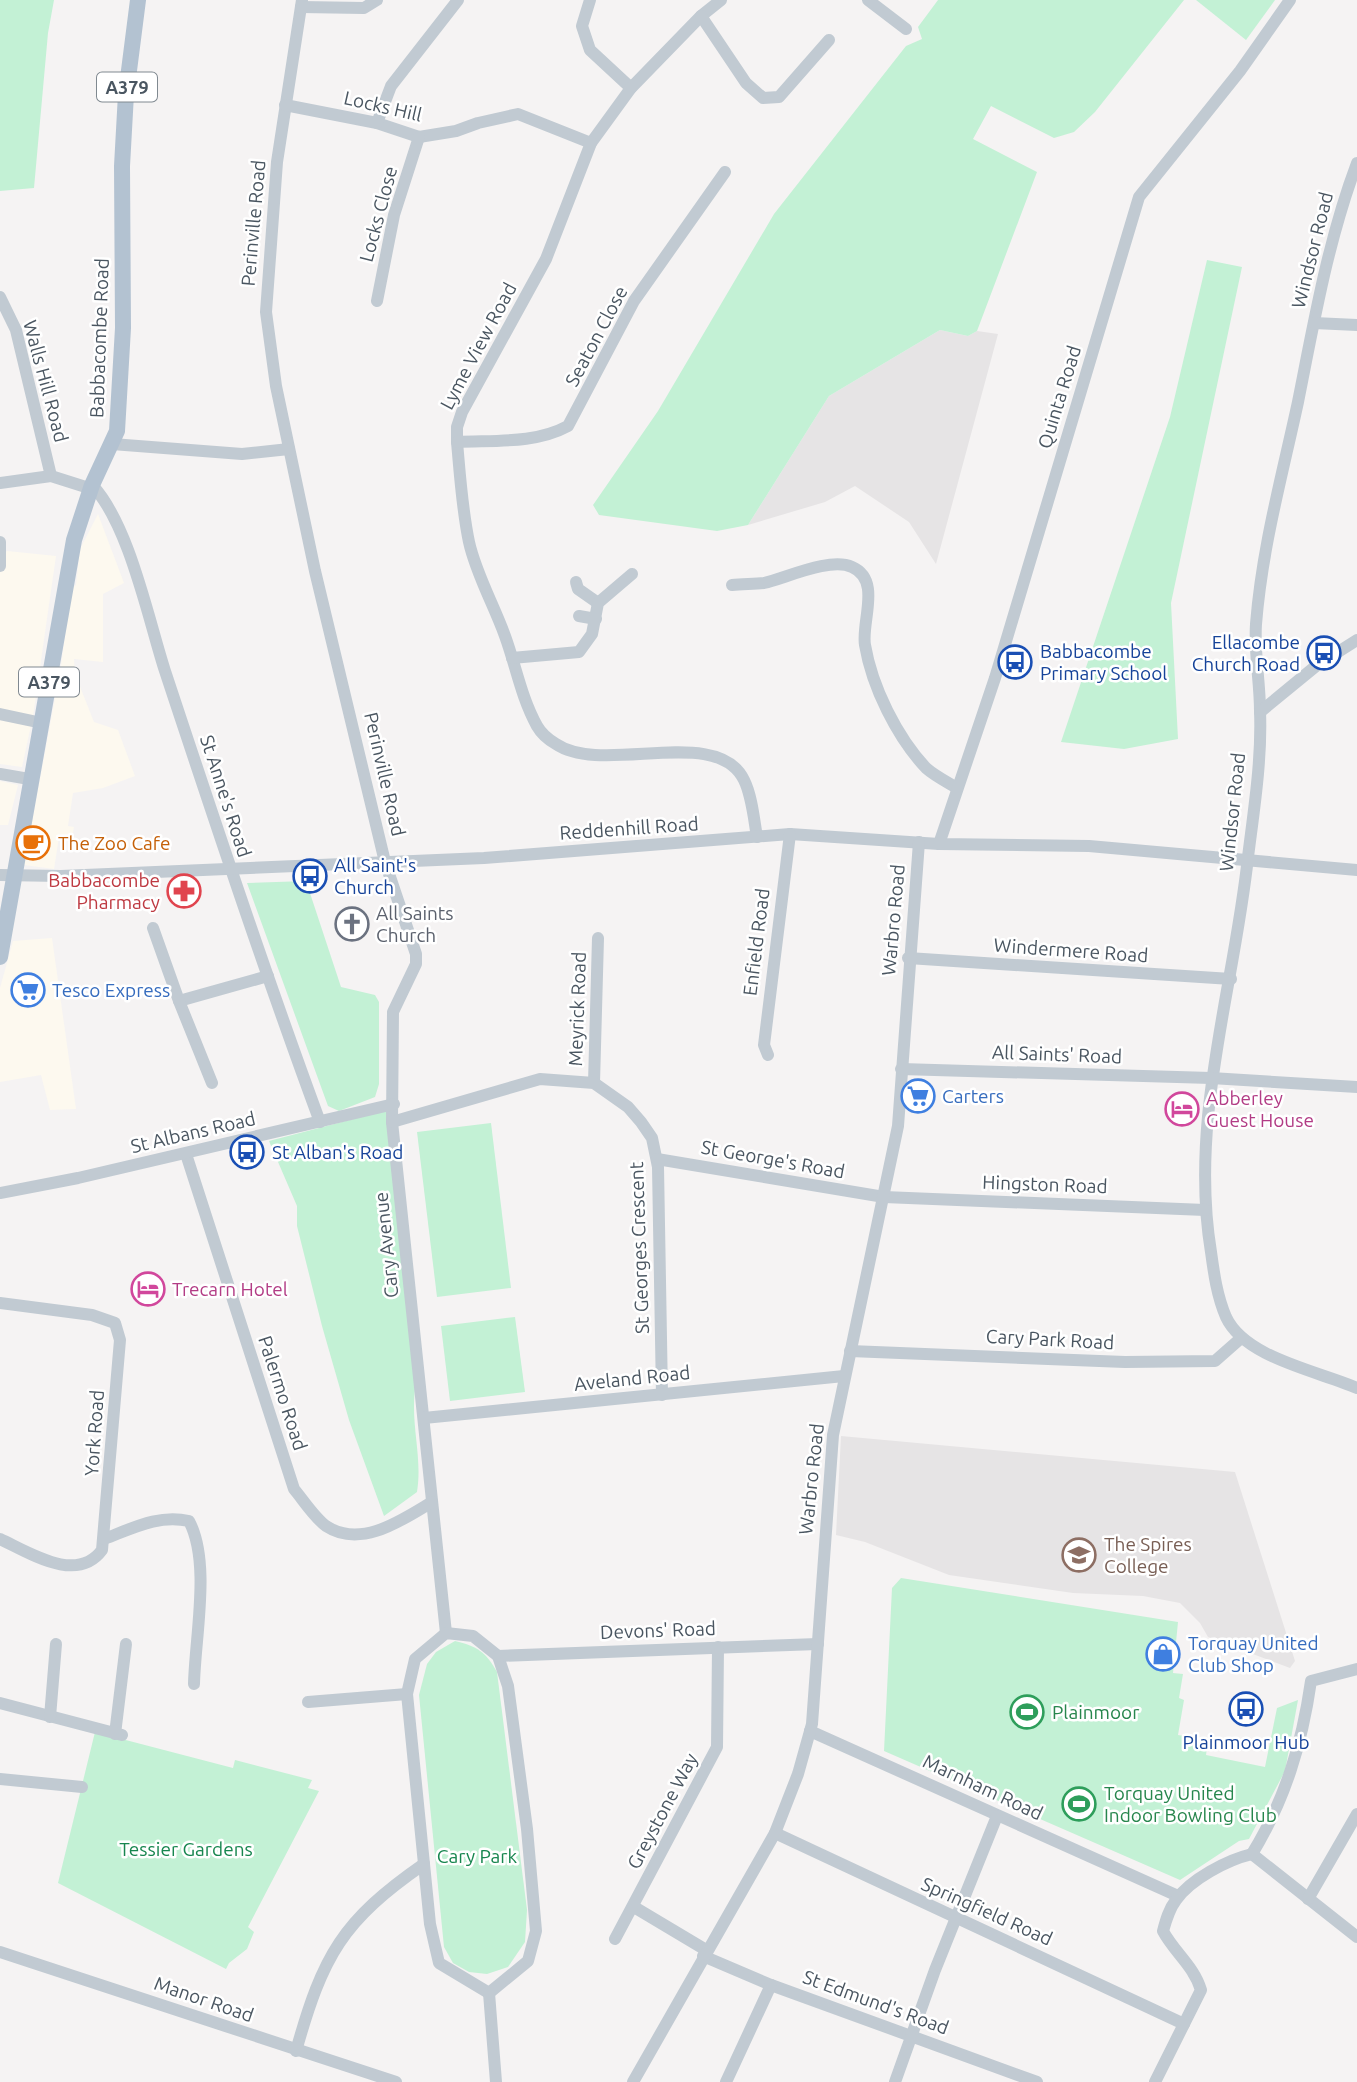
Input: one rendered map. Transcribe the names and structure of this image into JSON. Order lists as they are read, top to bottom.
{
  "streets": {
    "main road": ["A379", "Babbacombe Road"],
    "street": [
      "Locks Hill",
      "Locks Close",
      "Perinville Road",
      "Windsor Road",
      "Seaton Close",
      "Lyme View Road",
      "Walls Hill Road",
      "Quinta Road",
      "St Anne's Road",
      "Reddenhill Road",
      "Warbro Road",
      "Enfield Road",
      "Windermere Road",
      "Meyrick Road",
      "All Saints' Road",
      "St Albans Road",
      "St George's Road",
      "Hingston Road",
      "Cary Avenue",
      "St Georges Crescent",
      "Cary Park Road",
      "Aveland Road",
      "Palermo Road",
      "York Road",
      "Devons' Road",
      "Marnham Road",
      "Greystone Way",
      "Springfield Road",
      "Manor Road",
      "St Edmund's Road"
    ]
  },
  "crossings": [
    ["Locks Hill", "Locks Close"],
    ["Locks Hill", "Perinville Road"],
    ["Locks Hill", "Lyme View Road"],
    ["Perinville Road", "Reddenhill Road"],
    ["Perinville Road", "Cary Avenue"],
    ["Windsor Road", "Reddenhill Road"],
    ["Windsor Road", "Windermere Road"],
    ["Windsor Road", "All Saints' Road"],
    ["Windsor Road", "Hingston Road"],
    ["Windsor Road", "Cary Park Road"],
    ["Seaton Close", "Lyme View Road"],
    ["Babbacombe Road", "St Anne's Road"],
    ["Babbacombe Road", "Reddenhill Road"],
    ["Lyme View Road", "Reddenhill Road"],
    ["Quinta Road", "Reddenhill Road"],
    ["St Anne's Road", "Reddenhill Road"],
    ["St Anne's Road", "St Albans Road"],
    ["Reddenhill Road", "Warbro Road"],
    ["Reddenhill Road", "Enfield Road"],
    ["Reddenhill Road", "Cary Avenue"],
    ["Warbro Road", "Windermere Road"],
    ["Warbro Road", "All Saints' Road"],
    ["Warbro Road", "St George's Road"],
    ["Warbro Road", "Hingston Road"],
    ["Warbro Road", "Cary Park Road"],
    ["Warbro Road", "Aveland Road"],
    ["Warbro Road", "Devons' Road"],
    ["Warbro Road", "Marnham Road"],
    ["Warbro Road", "Springfield Road"],
    ["Warbro Road", "St Edmund's Road"],
    ["Meyrick Road", "St Georges Crescent"],
    ["St Albans Road", "Cary Avenue"],
    ["St Albans Road", "Palermo Road"],
    ["St George's Road", "Hingston Road"],
    ["St George's Road", "St Georges Crescent"],
    ["Cary Avenue", "Aveland Road"],
    ["Cary Avenue", "Palermo Road"],
    ["St Georges Crescent", "Aveland Road"],
    ["Devons' Road", "Greystone Way"]
  ],
  "parks": ["Tessier Gardens", "Cary Park"],
  "places": {
    "bus stop": [
      "Ellacombe Church Road",
      "Babbacombe Primary School",
      "All Saint's Church",
      "St Alban's Road",
      "Plainmoor Hub"
    ],
    "cafe": ["The Zoo Cafe"],
    "pharmacy": ["Babbacombe Pharmacy"],
    "church": ["All Saints Church"],
    "supermarket": ["Tesco Express", "Carters"],
    "hotel": ["Abberley Guest House", "Trecarn Hotel"],
    "school or university": ["The Spires College"],
    "shop": ["Torquay United Club Shop"],
    "sports": ["Plainmoor", "Torquay United Indoor Bowling Club"]
  }
}
